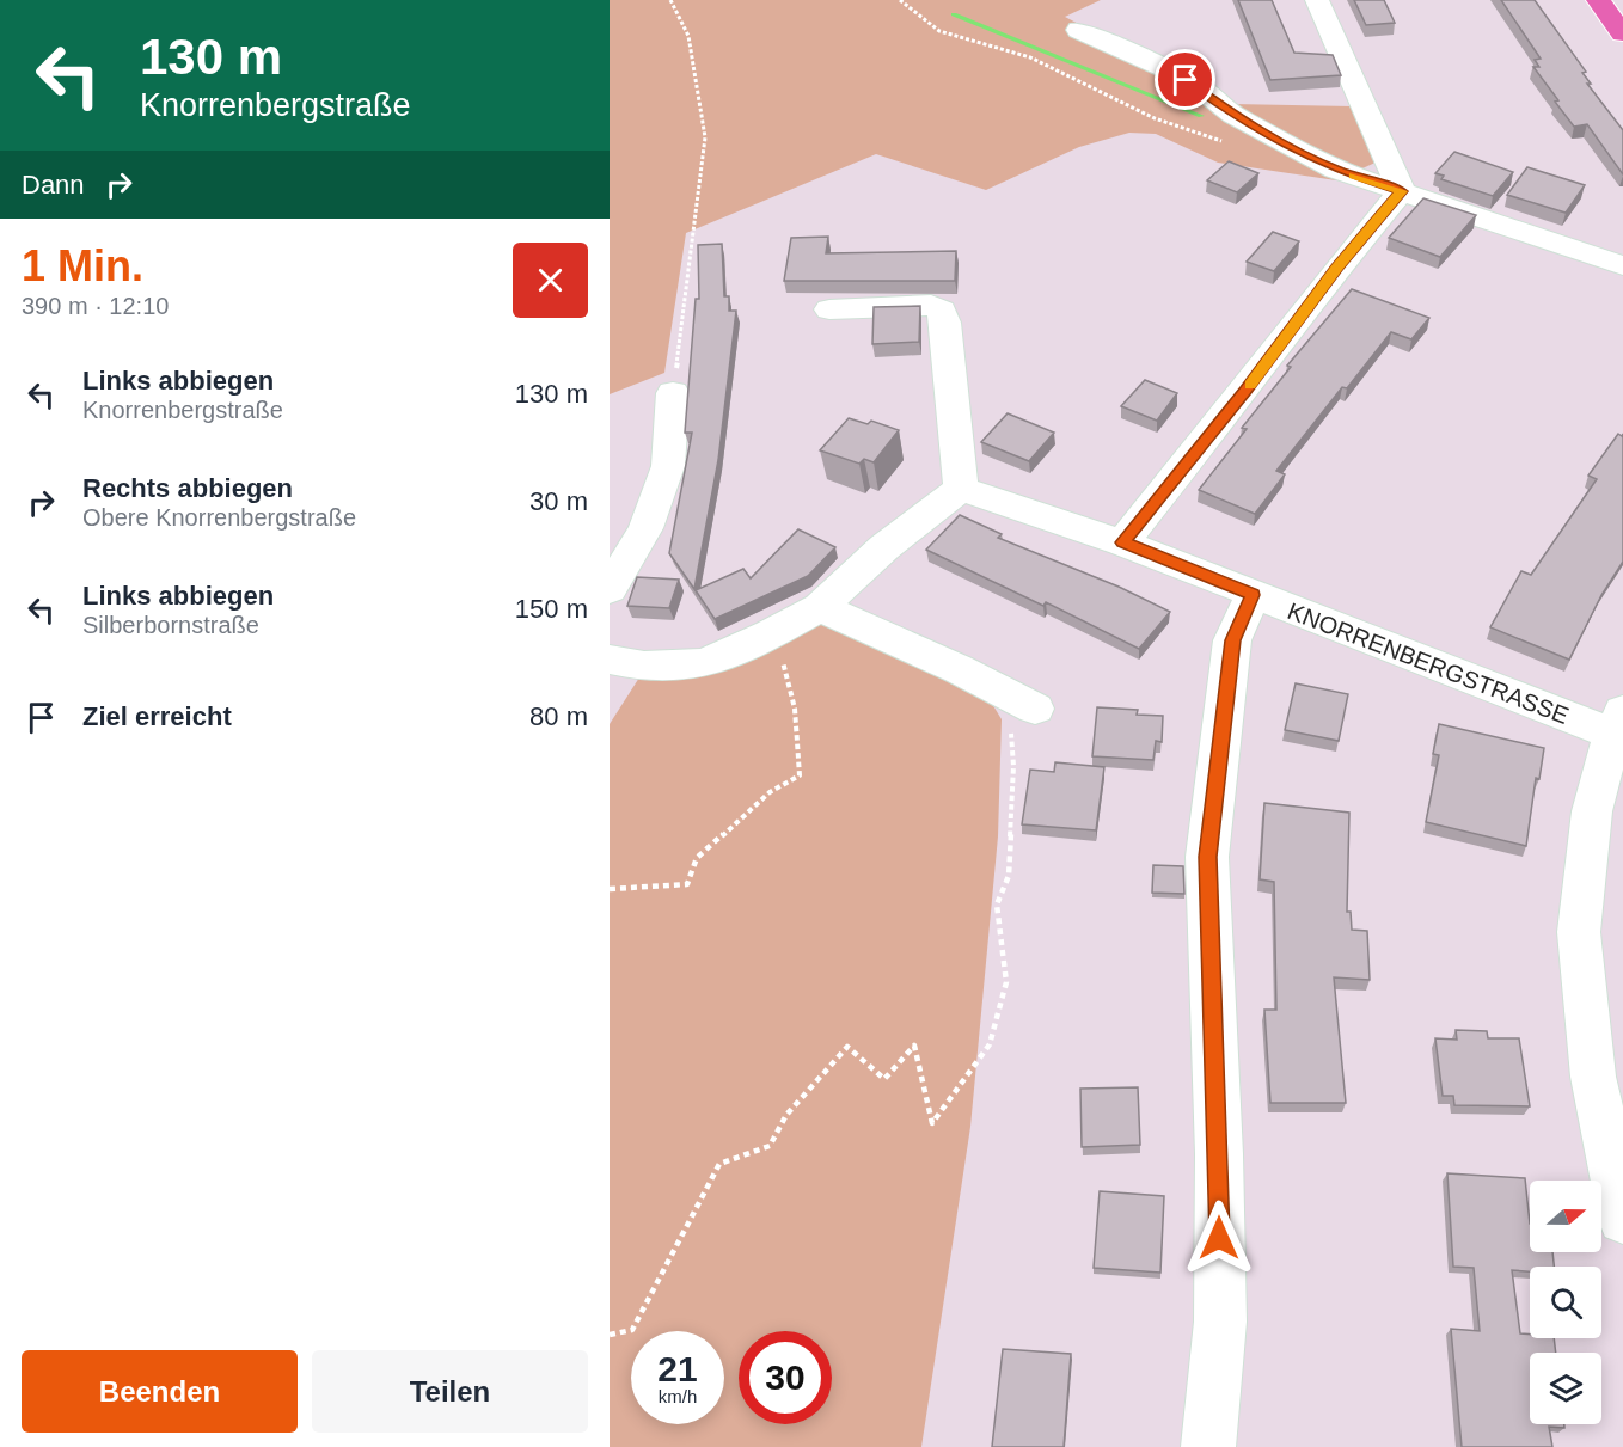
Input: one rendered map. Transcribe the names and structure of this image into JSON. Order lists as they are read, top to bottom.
{
  "streets": {
    "street": ["KNORRENBERGSTRASSE"]
  },
  "north": "right",
  "page": {
    "turn": ["130 m", "Knorrenbergstraße"],
    "then": "Dann",
    "heading": ["1 Min.", "390 m · 12:10"],
    "list": [
      {
        "name": "Links abbiegen",
        "note": "Knorrenbergstraße",
        "value": "130 m"
      },
      {
        "name": "Rechts abbiegen",
        "note": "Obere Knorrenbergstraße",
        "value": "30 m"
      },
      {
        "name": "Links abbiegen",
        "note": "Silberbornstraße",
        "value": "150 m"
      },
      {
        "name": "Ziel erreicht",
        "value": "80 m"
      }
    ],
    "speed": "21 km/h",
    "limit": "30",
    "buttons": ["Beenden", "Teilen"]
  }
}
